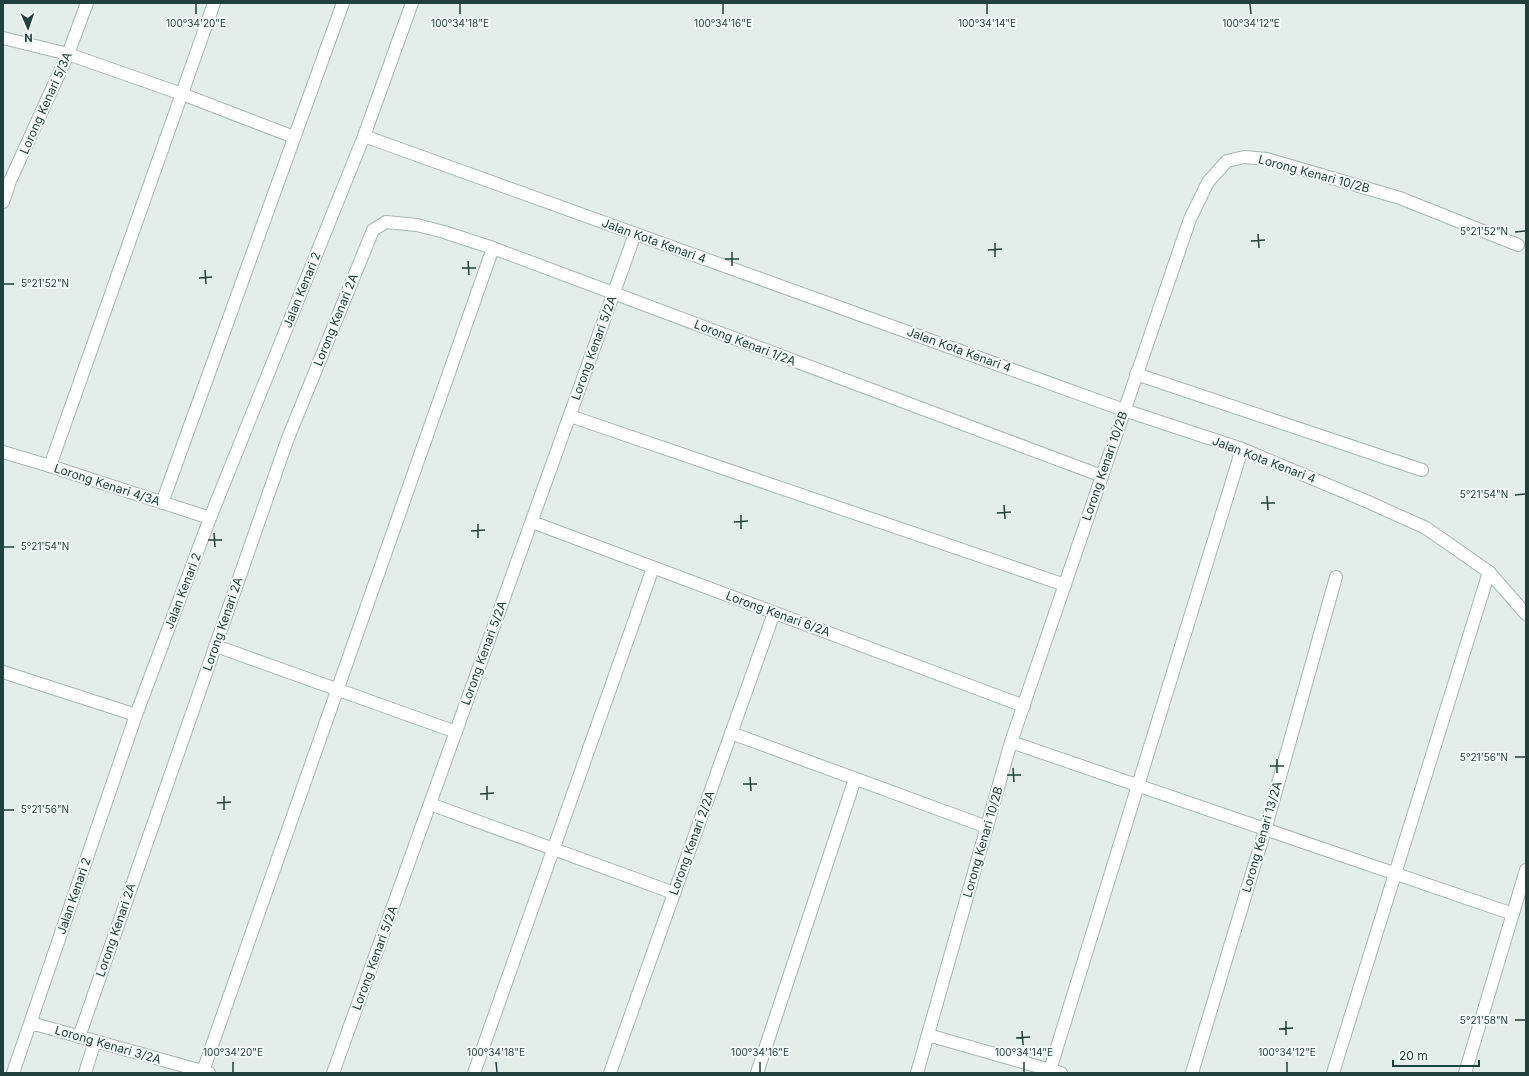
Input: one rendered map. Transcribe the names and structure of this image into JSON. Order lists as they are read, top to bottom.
{
  "streets": {
    "street": [
      "Lorong Kenari 5/3A",
      "Lorong Kenari 10/2B",
      "Jalan Kota Kenari 4",
      "Jalan Kenari 2",
      "Lorong Kenari 2A",
      "Lorong Kenari 1/2A",
      "Lorong Kenari 5/2A",
      "Lorong Kenari 4/3A",
      "Lorong Kenari 6/2A",
      "Lorong Kenari 13/2A",
      "Lorong Kenari 2/2A",
      "Lorong Kenari 3/2A"
    ]
  },
  "crossings": [
    ["Lorong Kenari 10/2B", "Jalan Kota Kenari 4"],
    ["Lorong Kenari 10/2B", "Lorong Kenari 1/2A"],
    ["Lorong Kenari 10/2B", "Lorong Kenari 6/2A"],
    ["Jalan Kota Kenari 4", "Jalan Kenari 2"],
    ["Jalan Kota Kenari 4", "Lorong Kenari 5/2A"],
    ["Jalan Kenari 2", "Lorong Kenari 4/3A"],
    ["Jalan Kenari 2", "Lorong Kenari 3/2A"],
    ["Lorong Kenari 2A", "Lorong Kenari 1/2A"],
    ["Lorong Kenari 2A", "Lorong Kenari 3/2A"],
    ["Lorong Kenari 1/2A", "Lorong Kenari 5/2A"],
    ["Lorong Kenari 5/2A", "Lorong Kenari 6/2A"],
    ["Lorong Kenari 6/2A", "Lorong Kenari 2/2A"]
  ],
  "scale_bar": "20 m",
  "north": "bottom",
  "coordinates": [
    "100°34'20\"E",
    "100°34'18\"E",
    "100°34'16\"E",
    "100°34'14\"E",
    "100°34'12\"E",
    "5°21'52\"N",
    "5°21'54\"N",
    "5°21'56\"N",
    "5°21'58\"N"
  ]
}
